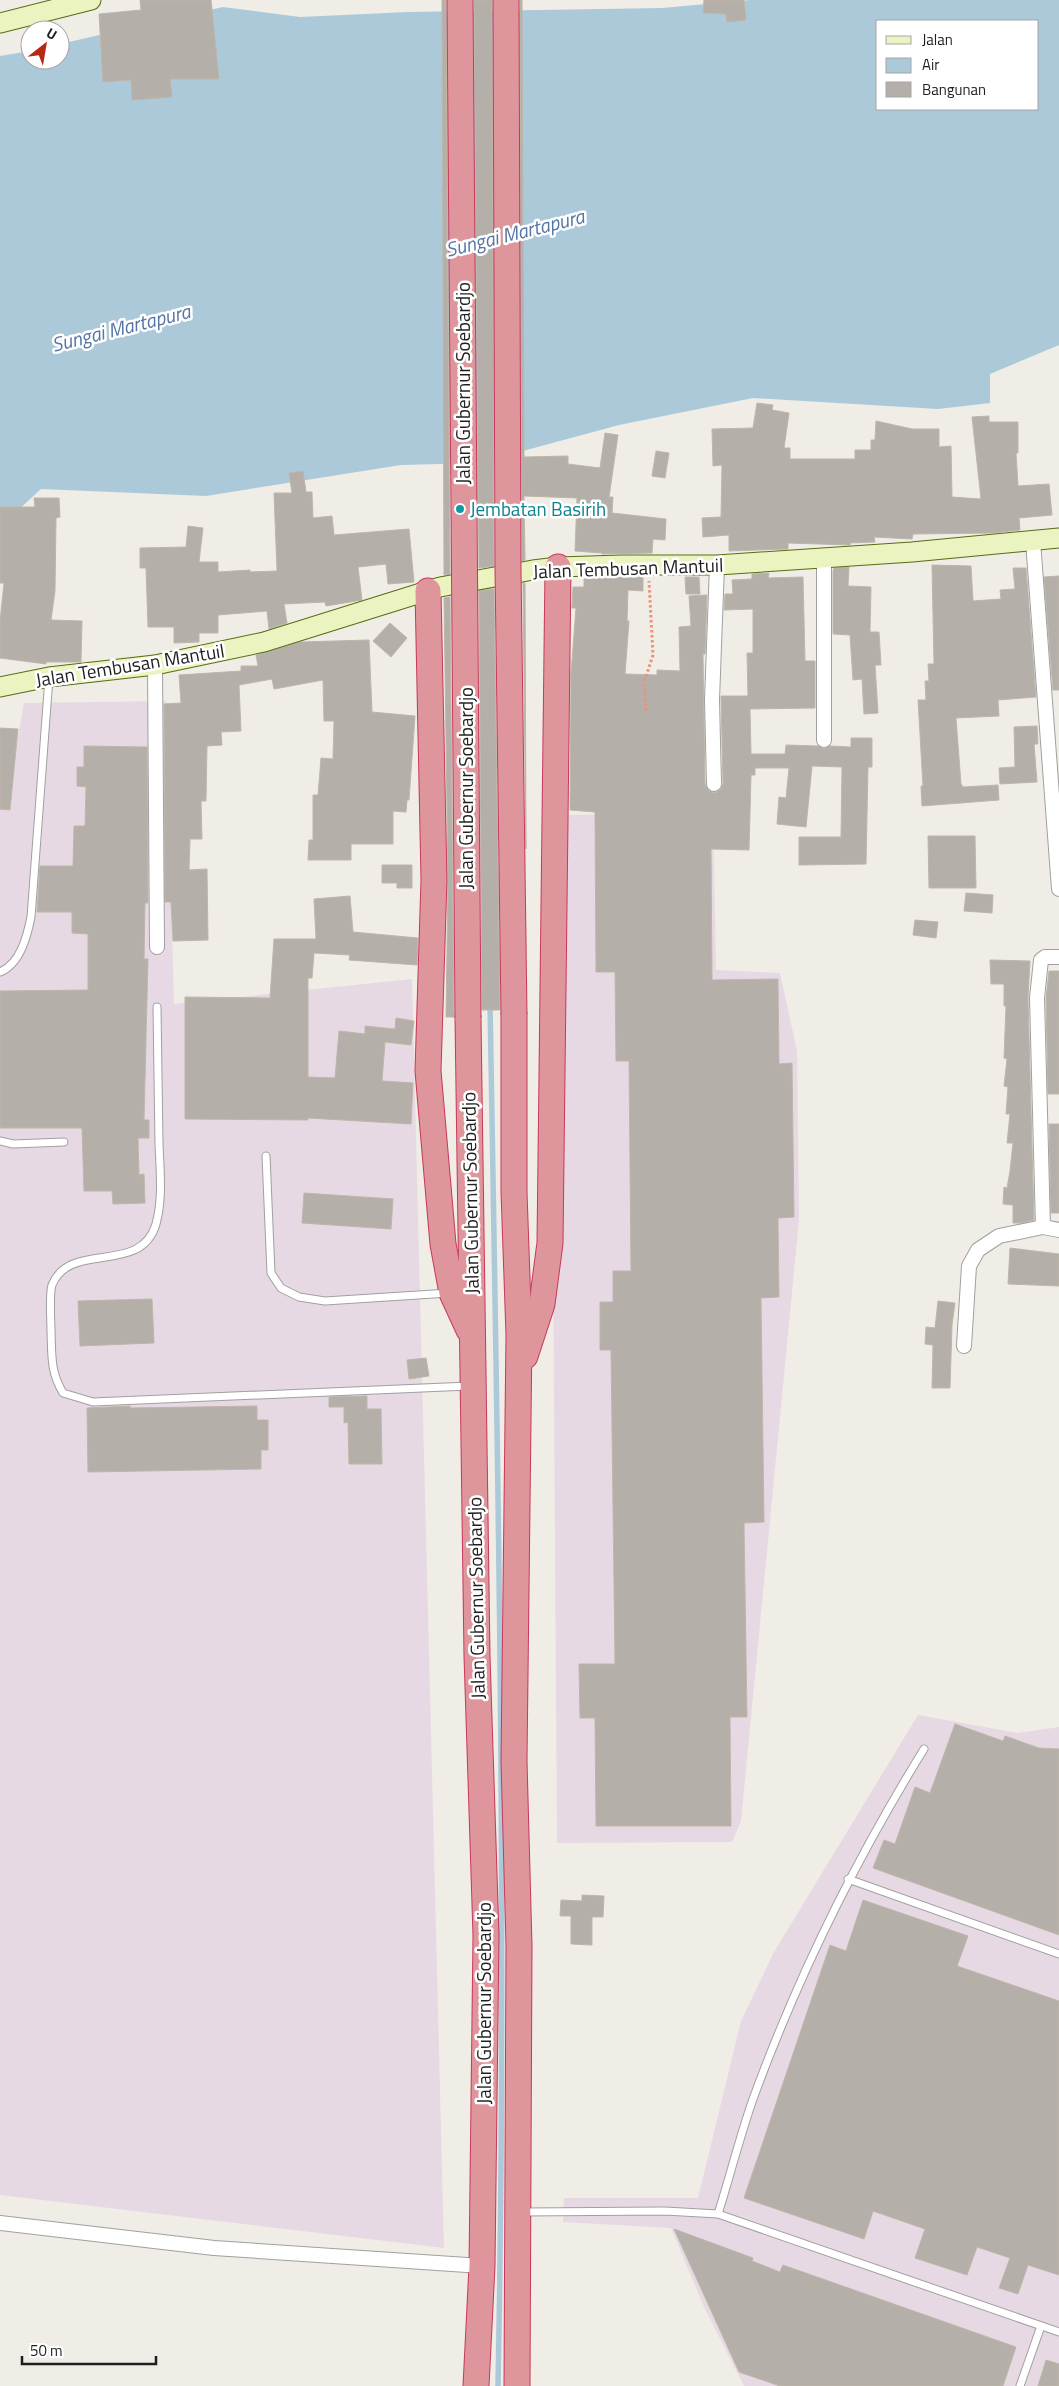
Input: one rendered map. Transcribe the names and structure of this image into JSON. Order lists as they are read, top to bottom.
{
  "streets": {
    "highway": ["Jalan Gubernur Soebardjo"],
    "street": ["Jalan Tembusan Mantuil"]
  },
  "water": ["Sungai Martapura"],
  "places": ["Jembatan Basirih"],
  "legend": ["Jalan", "Air", "Bangunan"],
  "scale_bar": "50 m",
  "north": "top right"
}
